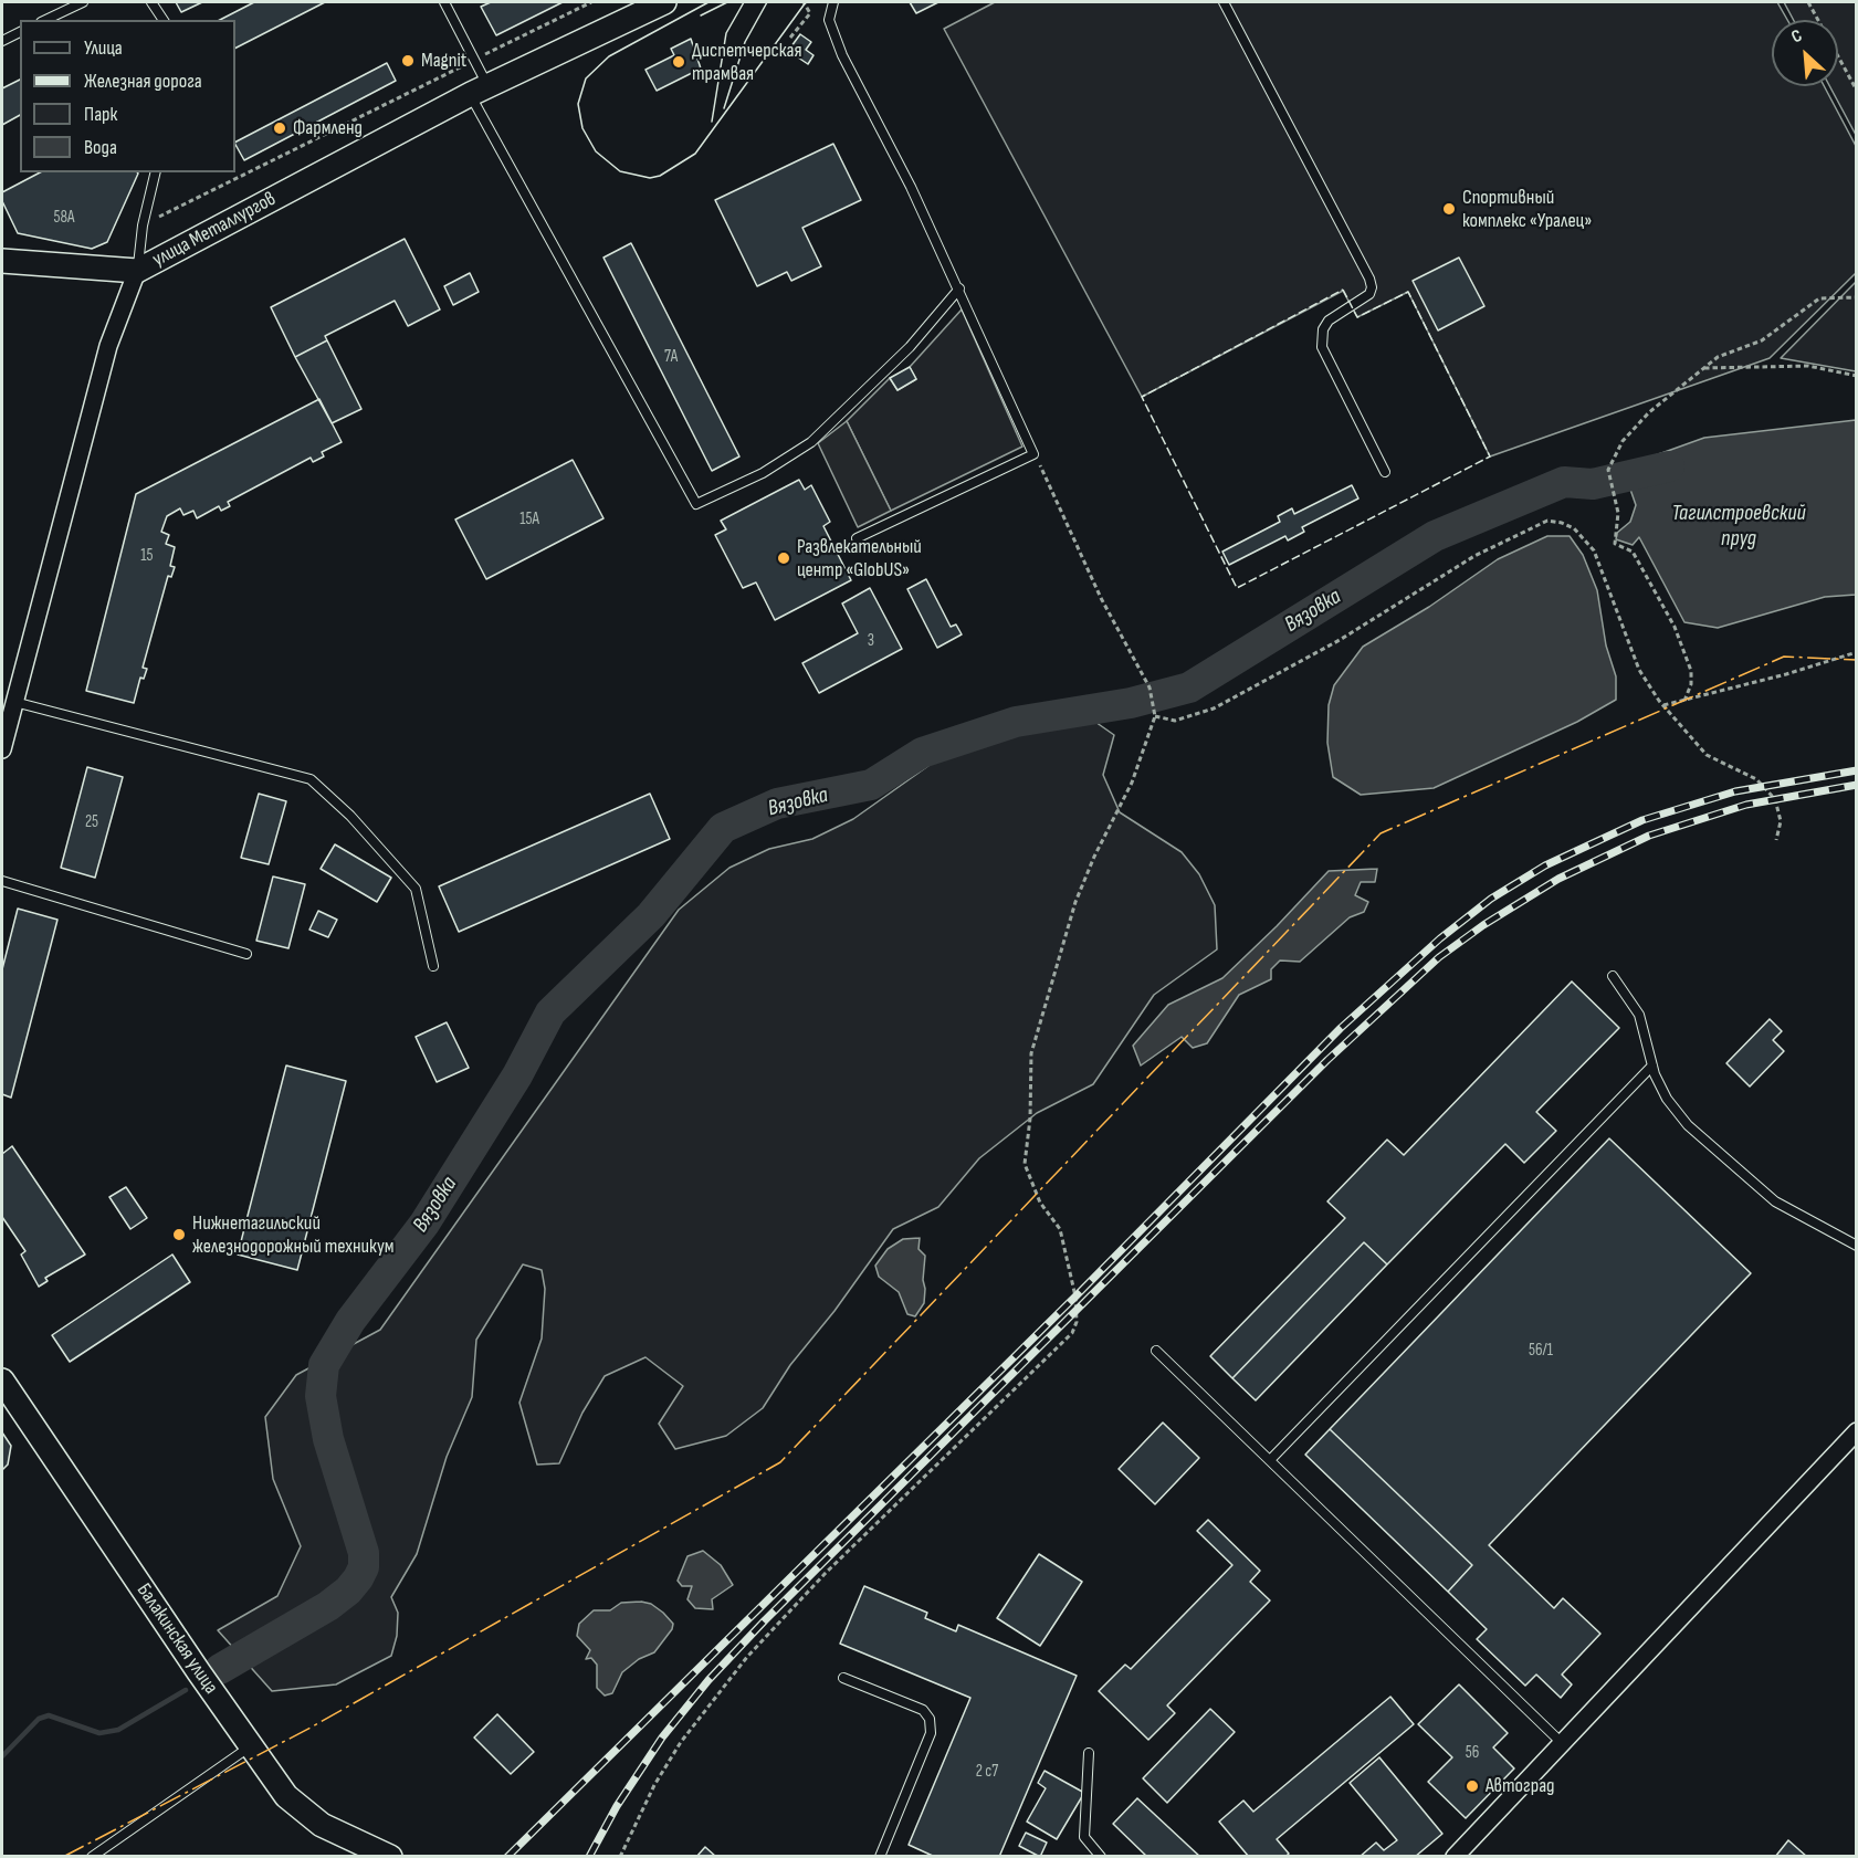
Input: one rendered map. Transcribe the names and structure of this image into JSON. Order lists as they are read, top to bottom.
{
  "streets": {
    "main road": ["улица Металлургов", "Балакинская улица"]
  },
  "water": ["Тагилстроевский пруд", "Вязовка"],
  "places": [
    "Magnit",
    "Диспетчерская трамвая",
    "Фармленд",
    "Спортивный комплекс «Уралец»",
    "Развлекательный центр «GlobUS»",
    "Нижнетагильский железнодорожный техникум",
    "Автоград"
  ],
  "house_numbers": [
    "58А",
    "7А",
    "15А",
    "15",
    "3",
    "25",
    "56/1",
    "56",
    "2 с7"
  ],
  "legend": [
    "Улица",
    "Железная дорога",
    "Парк",
    "Вода"
  ],
  "north": "top left"
}
